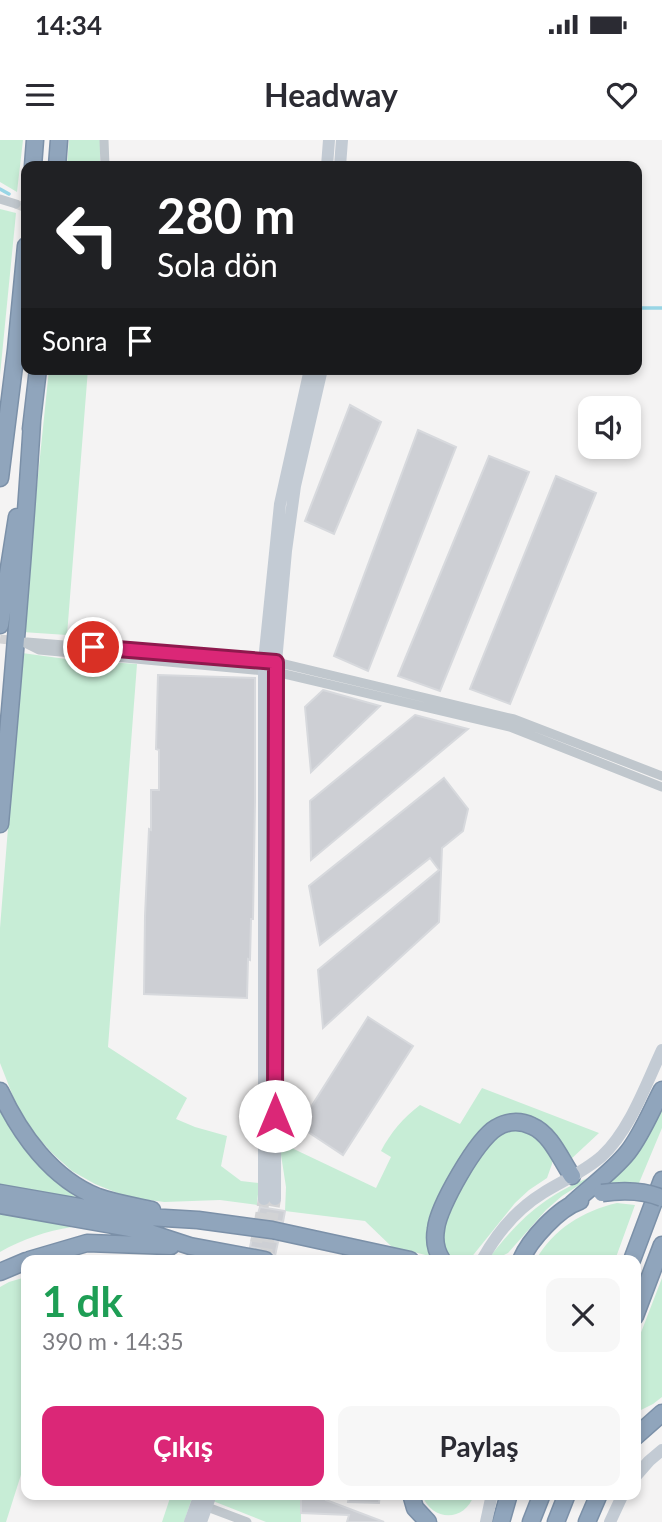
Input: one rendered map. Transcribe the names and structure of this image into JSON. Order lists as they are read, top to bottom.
{
  "page": {
    "status": "14:34",
    "header": "Headway",
    "turn": ["280 m", "Sola dön"],
    "then": "Sonra",
    "heading": ["1 dk", "390 m · 14:35"],
    "buttons": ["Çıkış", "Paylaş"]
  }
}
